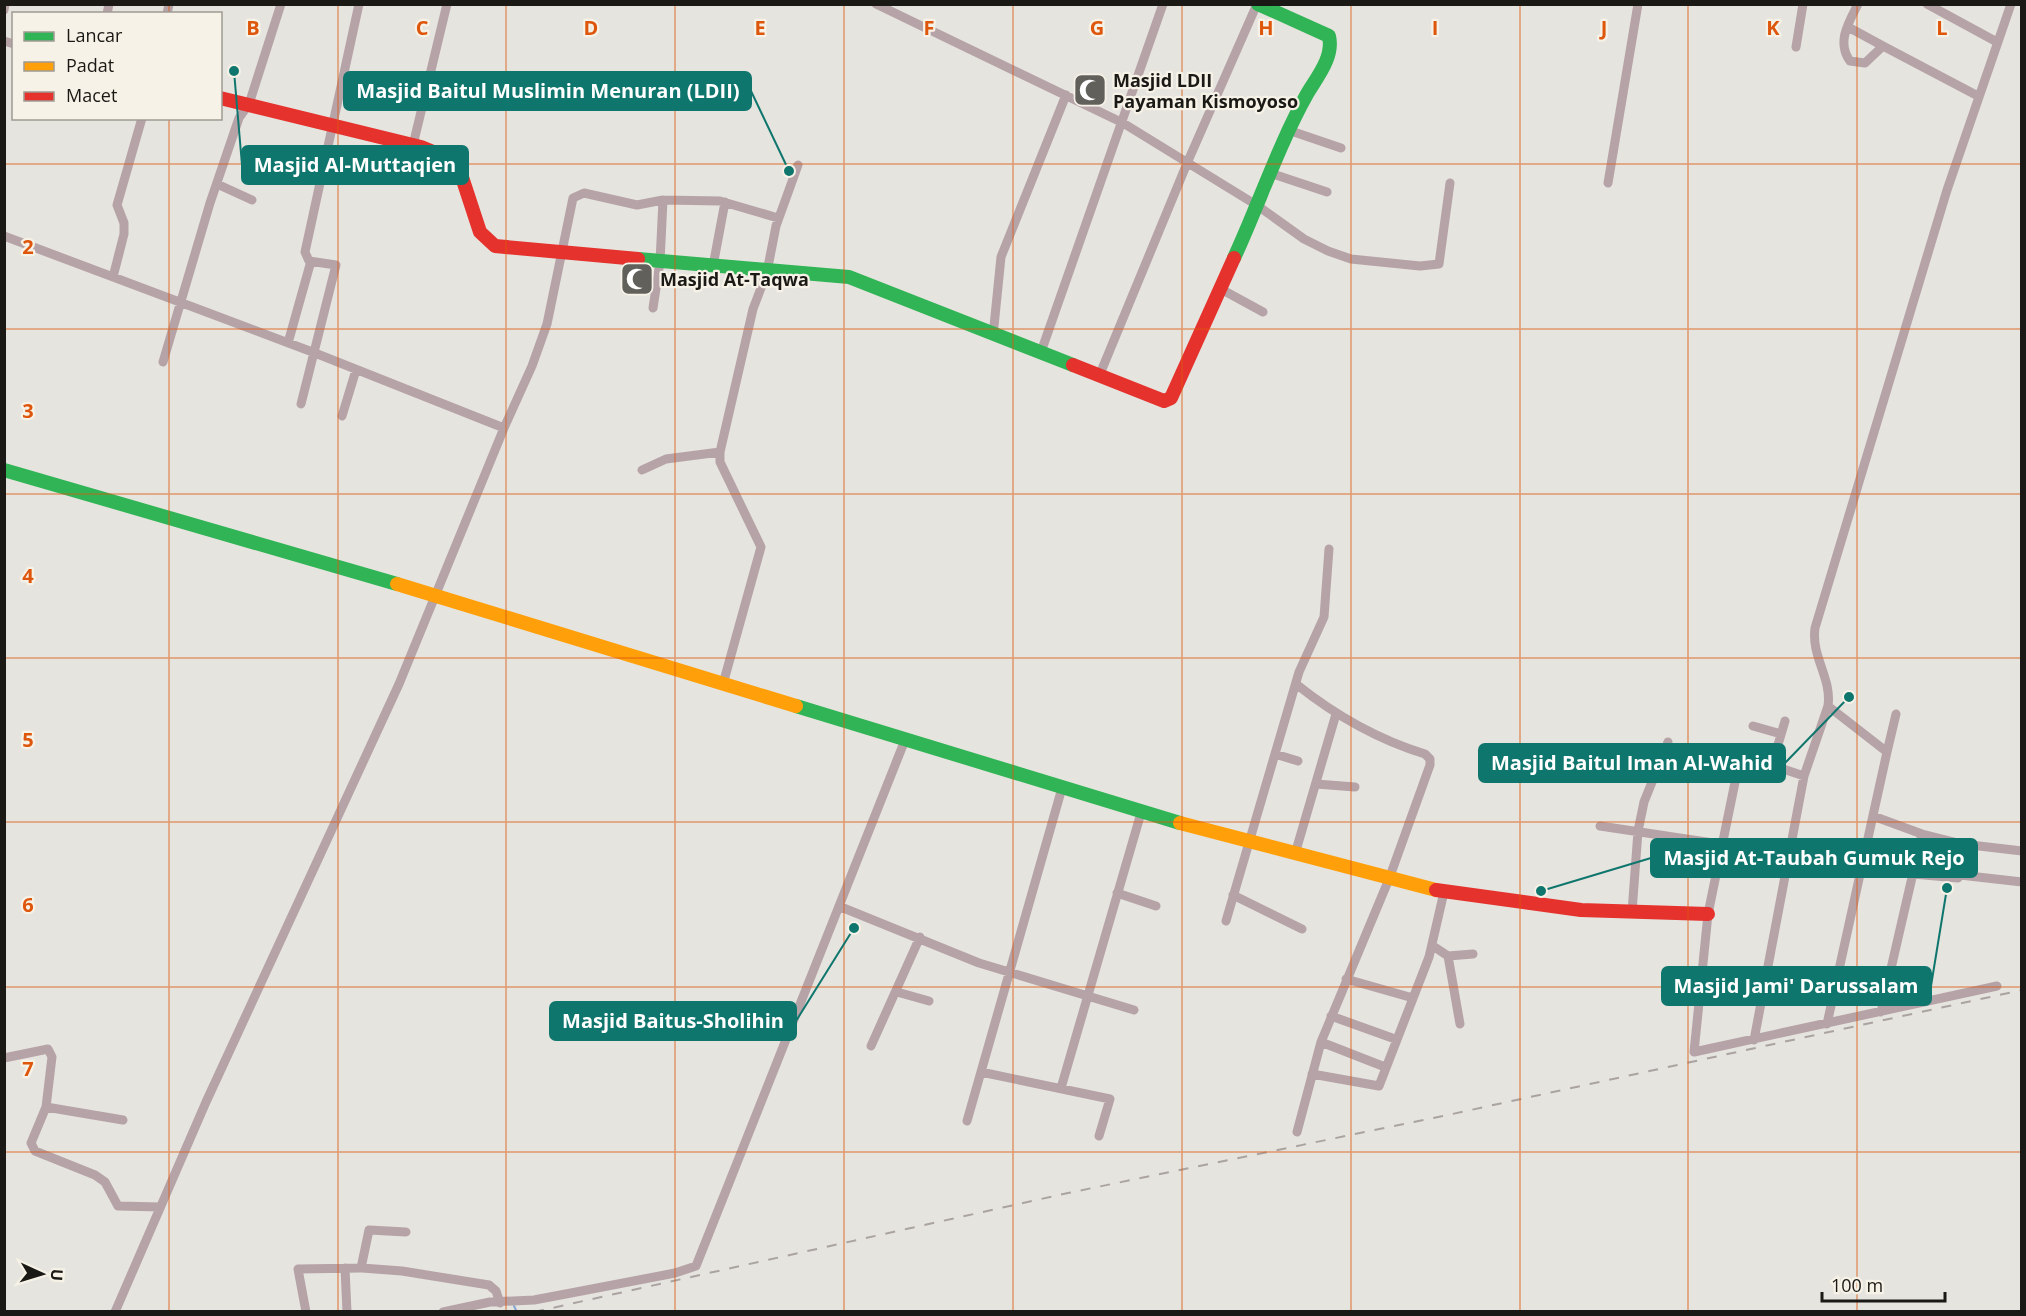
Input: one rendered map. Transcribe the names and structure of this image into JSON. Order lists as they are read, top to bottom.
{
  "places": {
    "other": [
      "Masjid Al-Muttaqien",
      "Masjid Baitul Muslimin Menuran (LDII)",
      "Masjid Baitul Iman Al-Wahid",
      "Masjid Jami' Darussalam",
      "Masjid At-Taubah Gumuk Rejo",
      "Masjid Baitus-Sholihin"
    ],
    "mosque": ["Masjid LDII Payaman Kismoyoso", "Masjid At-Taqwa"]
  },
  "legend": ["Lancar", "Padat", "Macet"],
  "scale_bar": "100 m",
  "north": "right",
  "grid": {
    "columns": [
      "B",
      "C",
      "D",
      "E",
      "F",
      "G",
      "H",
      "I",
      "J",
      "K",
      "L"
    ],
    "rows": [
      "2",
      "3",
      "4",
      "5",
      "6",
      "7"
    ]
  }
}
